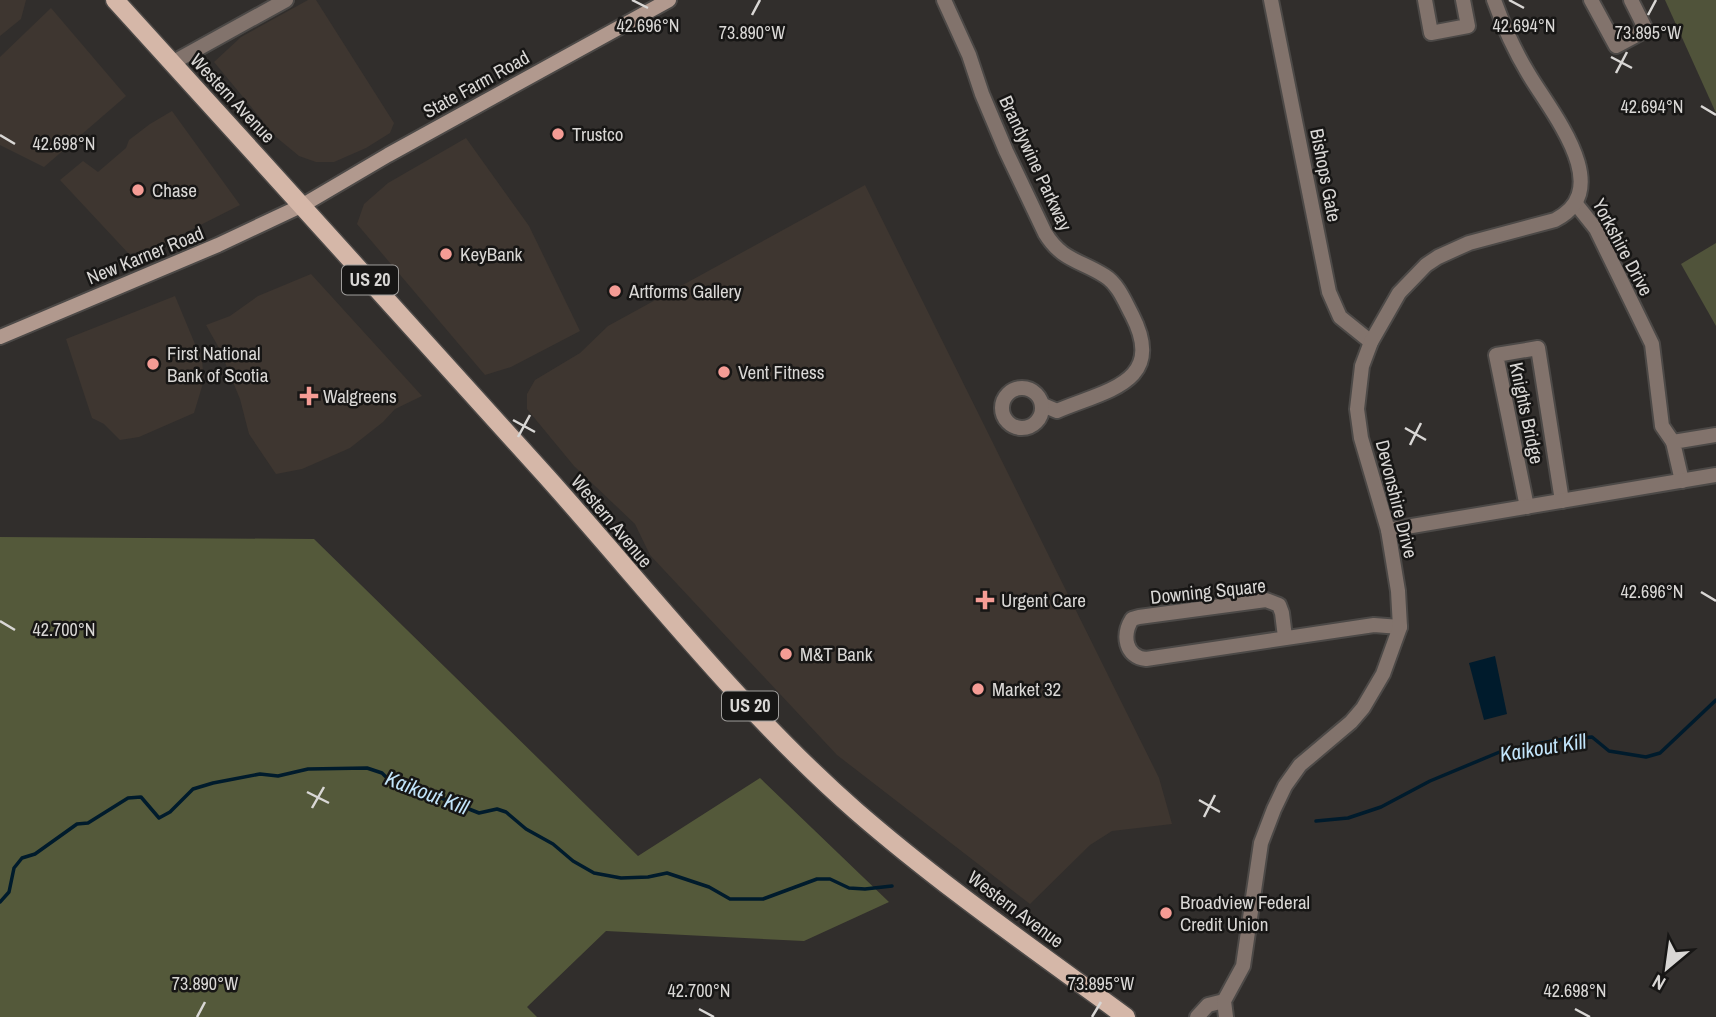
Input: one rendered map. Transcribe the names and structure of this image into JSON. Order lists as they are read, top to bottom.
{
  "streets": {
    "main road": [
      "State Farm Road",
      "Western Avenue",
      "New Karner Road",
      "US 20"
    ],
    "street": [
      "Brandywine Parkway",
      "Bishops Gate",
      "Yorkshire Drive",
      "Knights Bridge",
      "Devonshire Drive",
      "Downing Square"
    ]
  },
  "crossings": [
    ["State Farm Road", "Western Avenue"],
    ["State Farm Road", "New Karner Road"],
    ["Western Avenue", "New Karner Road"],
    ["Bishops Gate", "Devonshire Drive"],
    ["Yorkshire Drive", "Devonshire Drive"],
    ["Devonshire Drive", "Downing Square"]
  ],
  "water": ["Kaikout Kill"],
  "places": {
    "other": [
      "Trustco",
      "Chase",
      "KeyBank",
      "Artforms Gallery",
      "First National Bank of Scotia",
      "Vent Fitness",
      "M&T Bank",
      "Market 32",
      "Broadview Federal Credit Union"
    ],
    "health": ["Walgreens", "Urgent Care"]
  },
  "north": "bottom left",
  "coordinates": [
    "42.694°N",
    "42.696°N",
    "73.890°W",
    "73.895°W",
    "42.698°N",
    "42.700°N"
  ]
}
